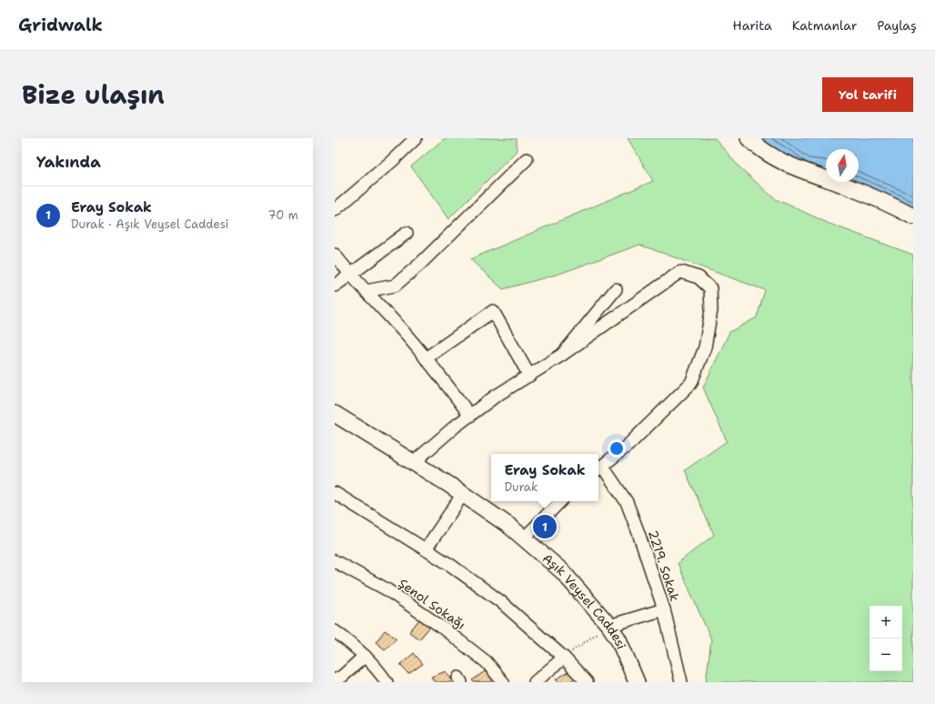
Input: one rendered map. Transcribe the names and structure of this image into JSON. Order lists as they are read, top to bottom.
{
  "streets": {
    "street": ["2219. Sokak", "Aşık Veysel Caddesi", "Şenol Sokağı"]
  },
  "north": "top",
  "page": {
    "header": "Gridwalk",
    "nav": ["Harita", "Katmanlar", "Paylaş"],
    "title": "Bize ulaşın",
    "buttons": "Yol tarifi",
    "heading": "Yakında",
    "list": [
      {
        "mark": "1",
        "name": "Eray Sokak",
        "note": "Durak · Aşık Veysel Caddesi",
        "value": "70 m"
      }
    ],
    "popup": ["Eray Sokak", "Durak"],
    "pins": "1",
    "map_buttons": ["+", "−"]
  }
}
